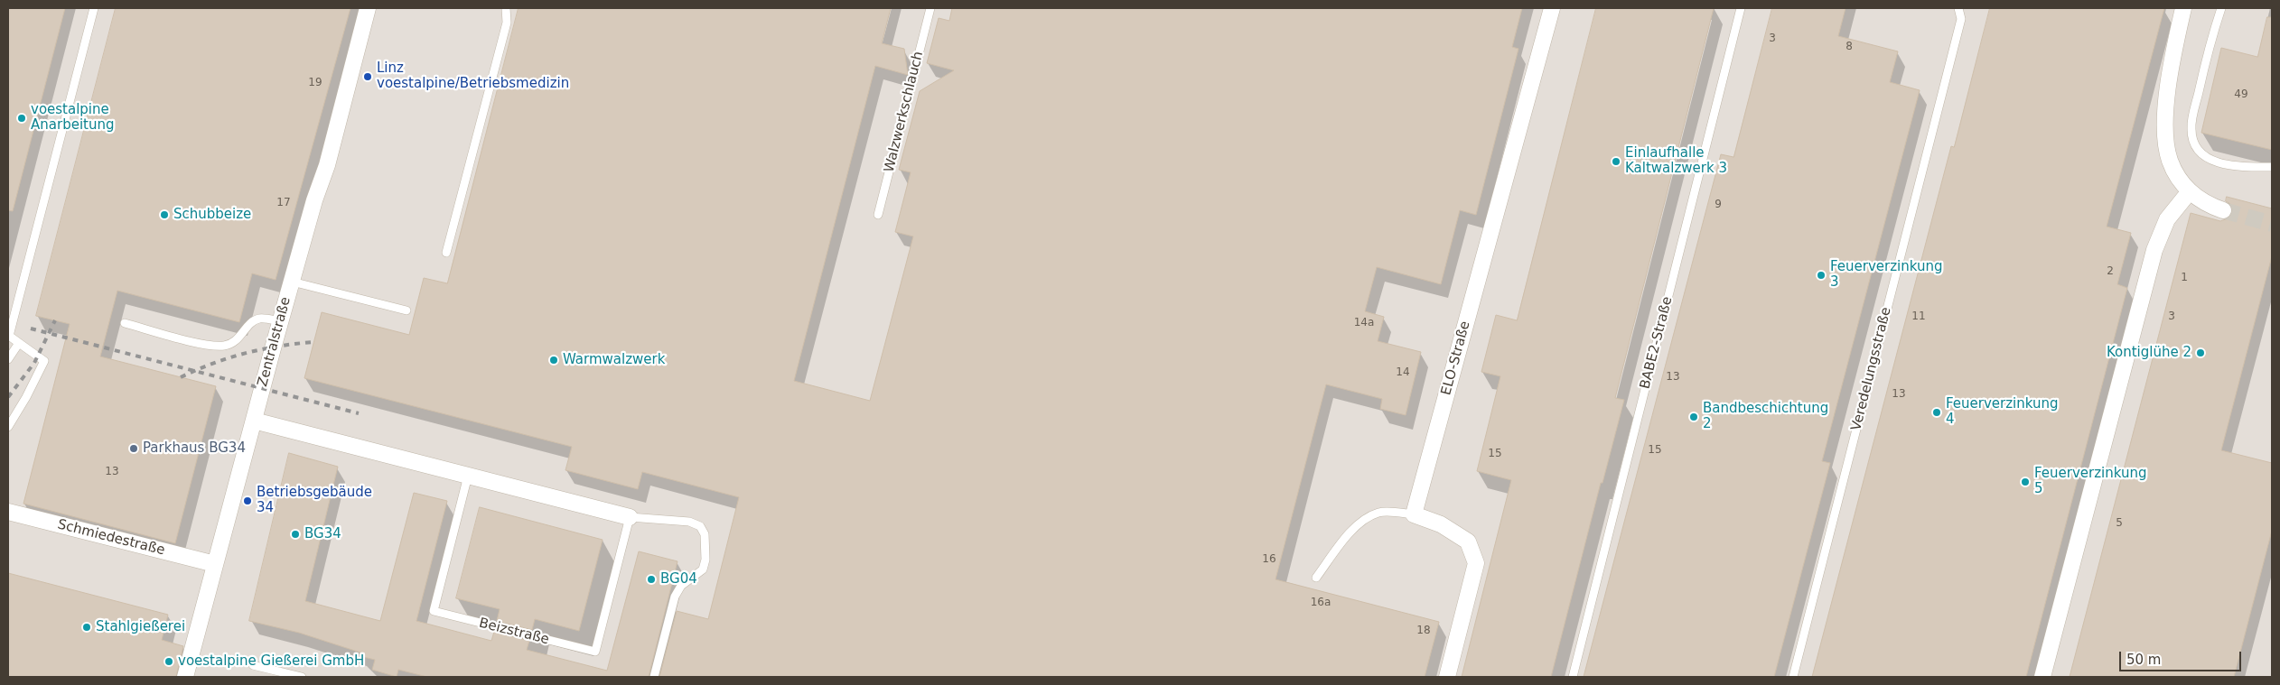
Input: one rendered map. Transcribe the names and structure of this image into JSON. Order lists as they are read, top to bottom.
{
  "streets": {
    "street": ["Zentralstraße", "ELO-Straße", "Schmiedestraße"],
    "lane": [
      "Walzwerkschlauch",
      "BABE2-Straße",
      "Veredelungsstraße",
      "Beizstraße"
    ]
  },
  "crossings": [
    ["Zentralstraße", "Schmiedestraße"]
  ],
  "places": [
    "Linz voestalpine/Betriebsmedizin",
    "voestalpine Anarbeitung",
    "Einlaufhalle Kaltwalzwerk 3",
    "Schubbeize",
    "Feuerverzinkung 3",
    "Kontiglühe 2",
    "Warmwalzwerk",
    "Feuerverzinkung 4",
    "Bandbeschichtung 2",
    "Parkhaus BG34",
    "Feuerverzinkung 5",
    "Betriebsgebäude 34",
    "BG34",
    "BG04",
    "Stahlgießerei",
    "voestalpine Gießerei GmbH"
  ],
  "house_numbers": [
    "3",
    "8",
    "19",
    "49",
    "17",
    "9",
    "2",
    "1",
    "11",
    "3",
    "14a",
    "14",
    "13",
    "13",
    "15",
    "15",
    "13",
    "5",
    "16",
    "16a",
    "18"
  ],
  "scale_bar": "50 m"
}
